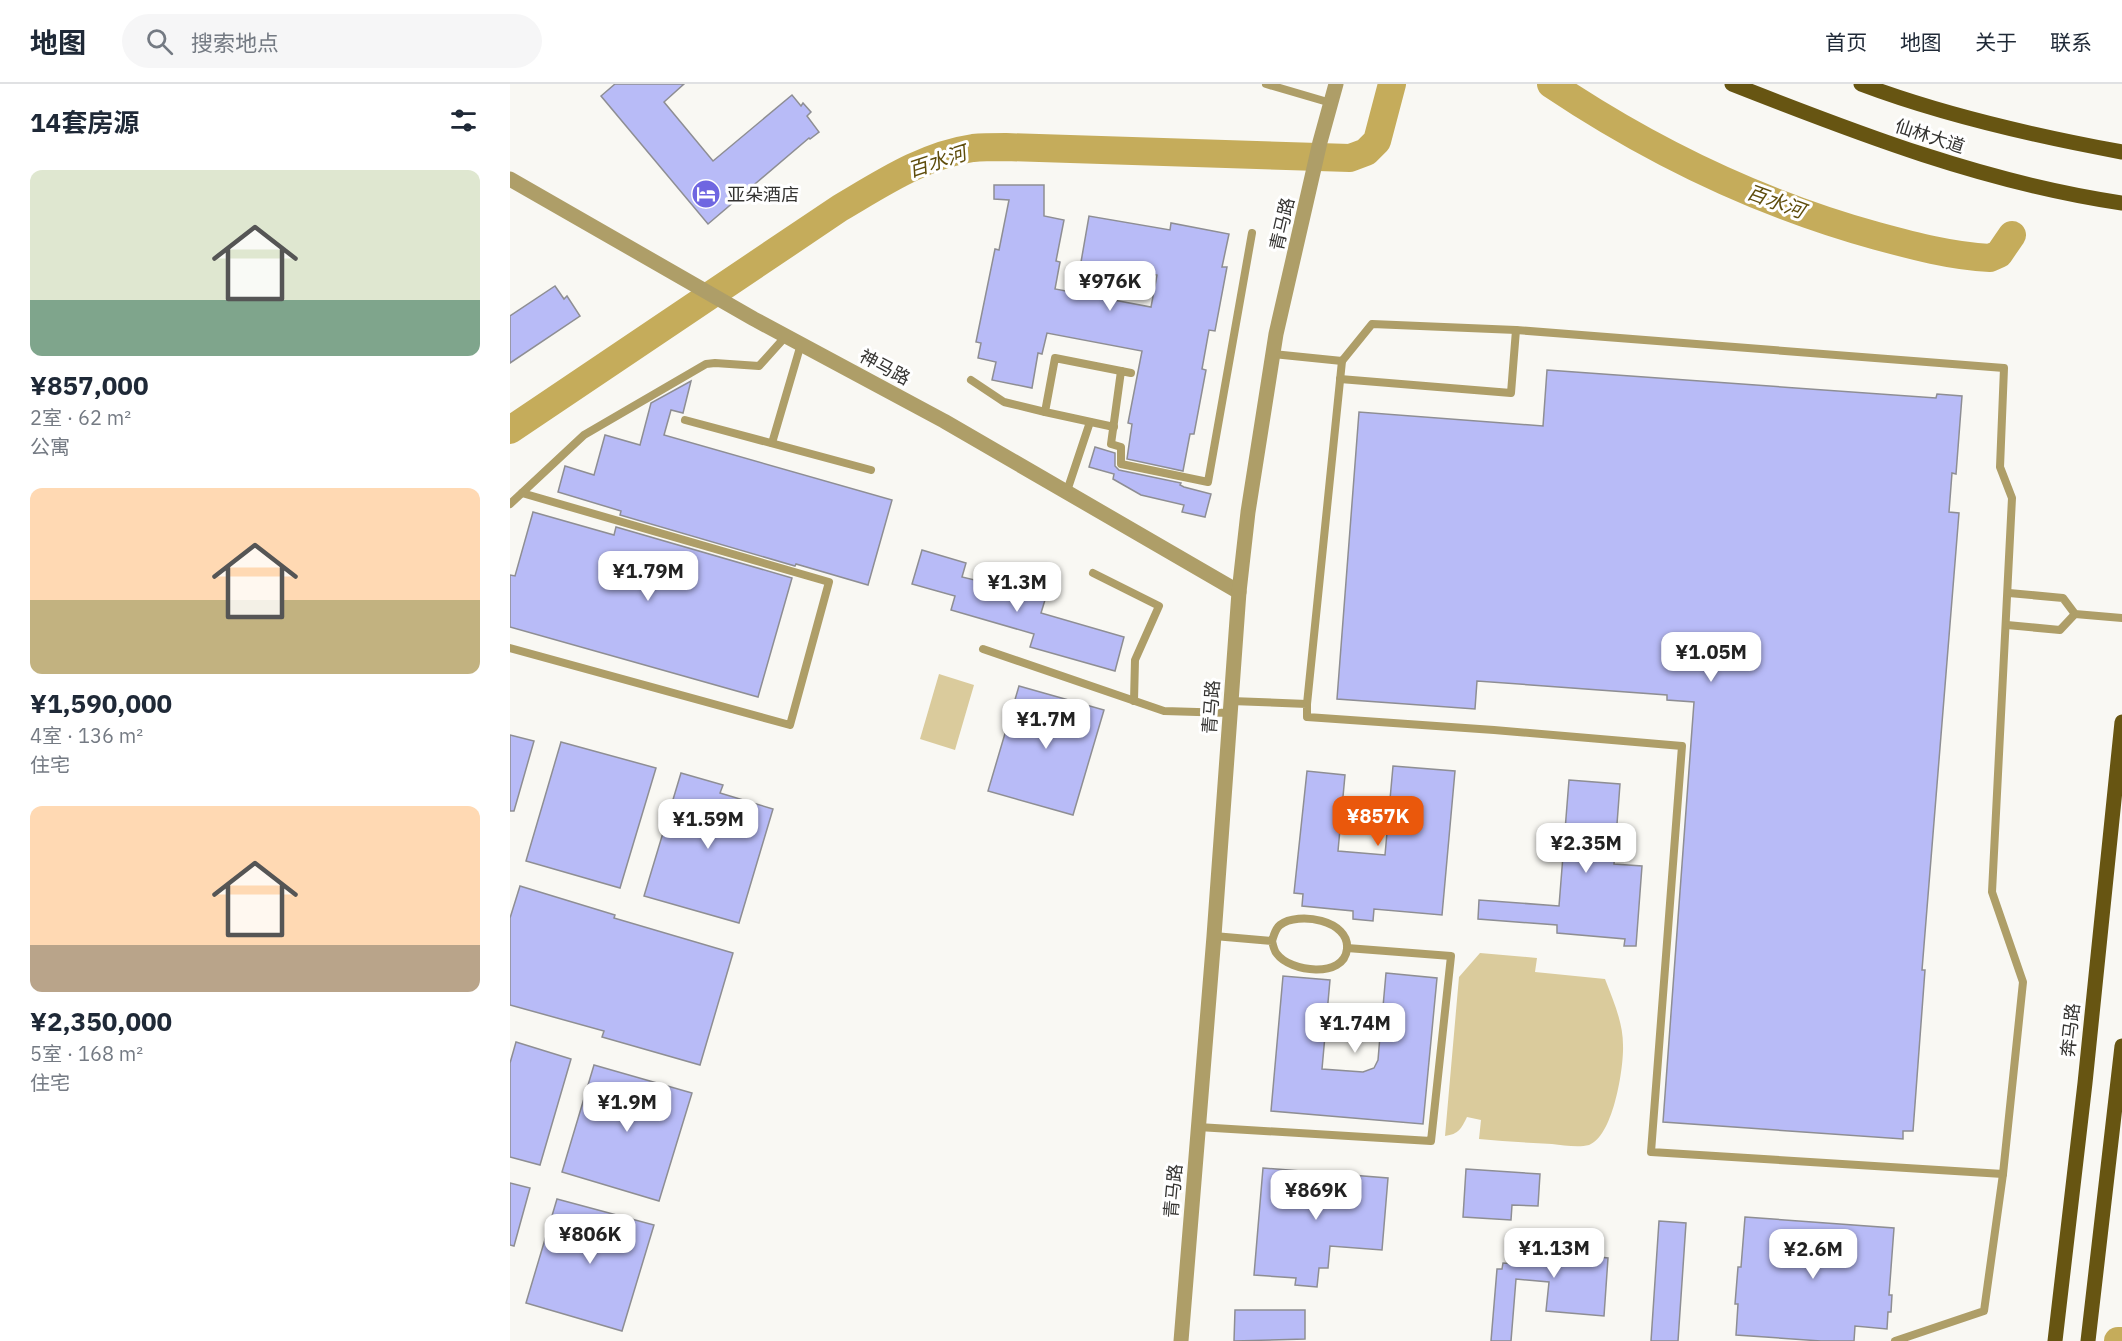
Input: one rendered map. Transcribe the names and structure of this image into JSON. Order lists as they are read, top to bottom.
{
  "streets": {
    "main road": ["仙林大道", "奔马路"],
    "street": ["青马路", "神马路"]
  },
  "crossings": [
    ["青马路", "神马路"]
  ],
  "water": ["百水河"],
  "places": {
    "hotel": ["亚朵酒店"]
  },
  "page": {
    "header": "地图",
    "search": "搜索地点",
    "nav": [
      "首页",
      "地图",
      "关于",
      "联系"
    ],
    "heading": "14套房源",
    "list": [
      {
        "name": "¥857,000",
        "note": "2室 · 62 m² · 公寓"
      },
      {
        "name": "¥1,590,000",
        "note": "4室 · 136 m² · 住宅"
      },
      {
        "name": "¥2,350,000",
        "note": "5室 · 168 m² · 住宅"
      }
    ],
    "price": [
      "¥976K",
      "¥1.79M",
      "¥1.3M",
      "¥1.05M",
      "¥1.7M",
      "¥857K",
      "¥1.59M",
      "¥2.35M",
      "¥1.74M",
      "¥1.9M",
      "¥869K",
      "¥806K",
      "¥1.13M",
      "¥2.6M"
    ]
  }
}
